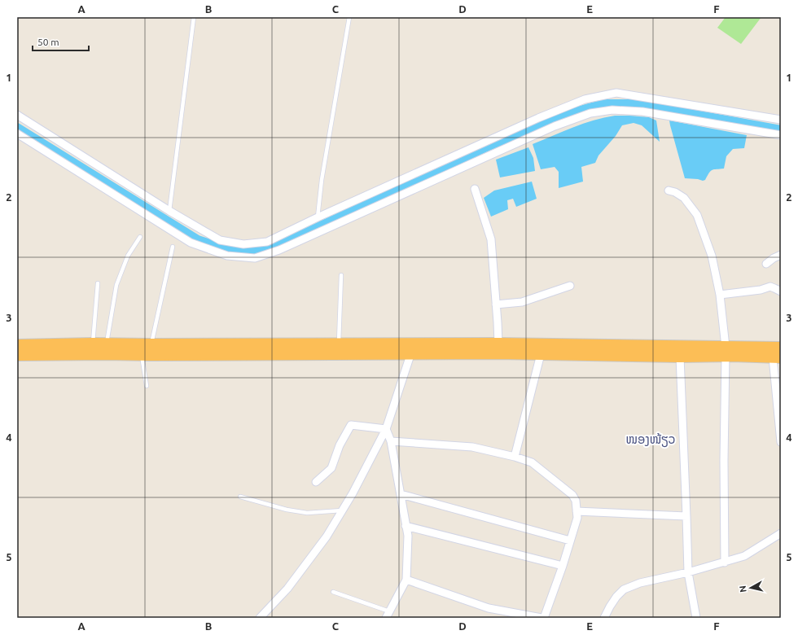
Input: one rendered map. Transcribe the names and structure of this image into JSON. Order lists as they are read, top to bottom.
{
  "districts": ["ໜອງໜ້ຽວ"],
  "scale_bar": "50 m",
  "north": "left",
  "grid": {
    "columns": [
      "A",
      "B",
      "C",
      "D",
      "E",
      "F"
    ],
    "rows": [
      "1",
      "2",
      "3",
      "4",
      "5"
    ]
  }
}
